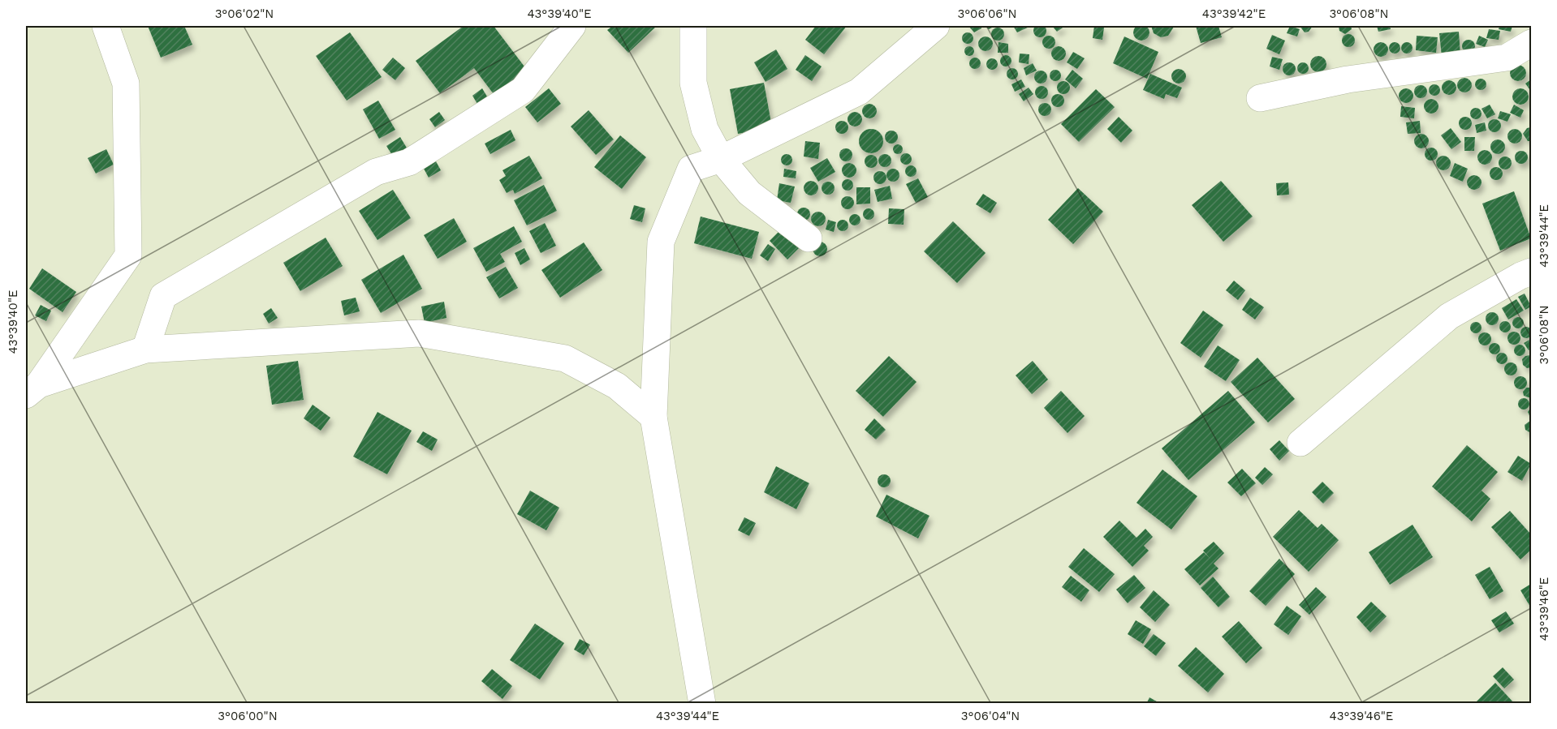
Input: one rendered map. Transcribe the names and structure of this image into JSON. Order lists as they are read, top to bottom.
{
  "coordinates": [
    "3°06'02\"N",
    "43°39'40\"E",
    "3°06'06\"N",
    "43°39'42\"E",
    "3°06'08\"N",
    "43°39'44\"E",
    "43°39'46\"E",
    "3°06'00\"N",
    "3°06'04\"N"
  ]
}
